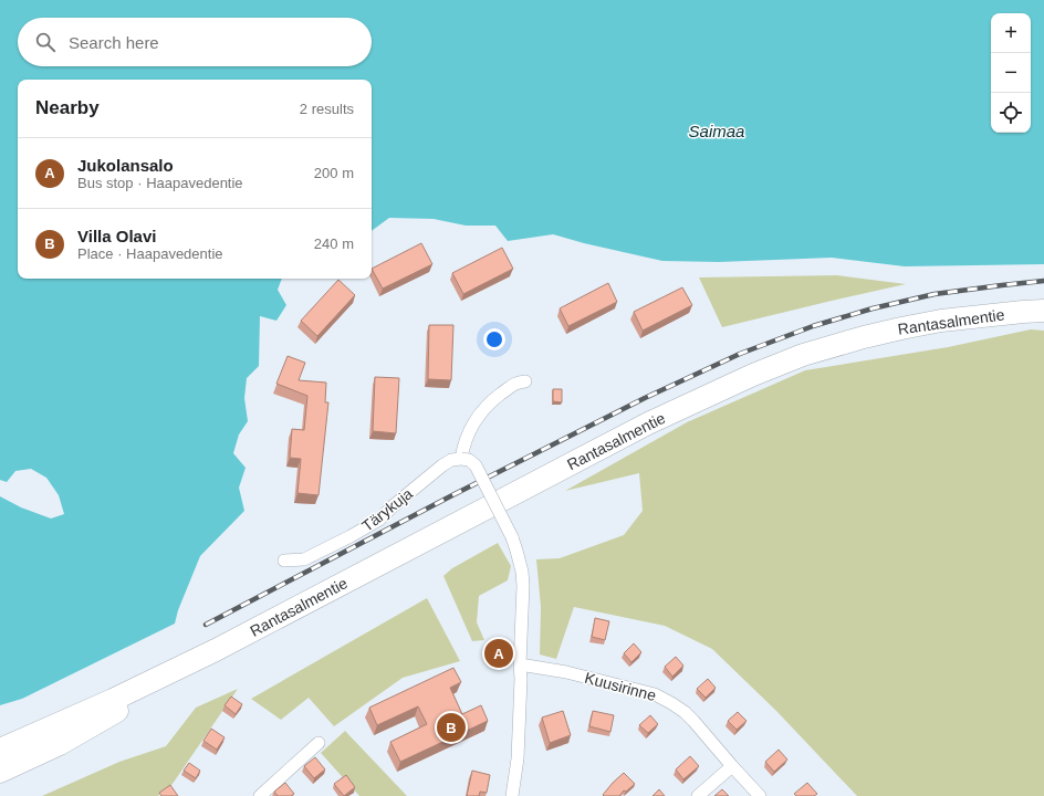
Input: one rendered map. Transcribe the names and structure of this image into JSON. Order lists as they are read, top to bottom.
{
  "streets": {
    "highway": ["Rantasalmentie"],
    "street": ["Tärykuja", "Kuusirinne"]
  },
  "water": ["Saimaa"],
  "page": {
    "map_buttons": ["+", "−"],
    "search": "Search here",
    "heading": ["Nearby", "2 results"],
    "list": [
      {
        "mark": "A",
        "name": "Jukolansalo",
        "note": "Bus stop · Haapavedentie",
        "value": "200 m"
      },
      {
        "mark": "B",
        "name": "Villa Olavi",
        "note": "Place · Haapavedentie",
        "value": "240 m"
      }
    ],
    "pins": ["A", "B"]
  }
}
